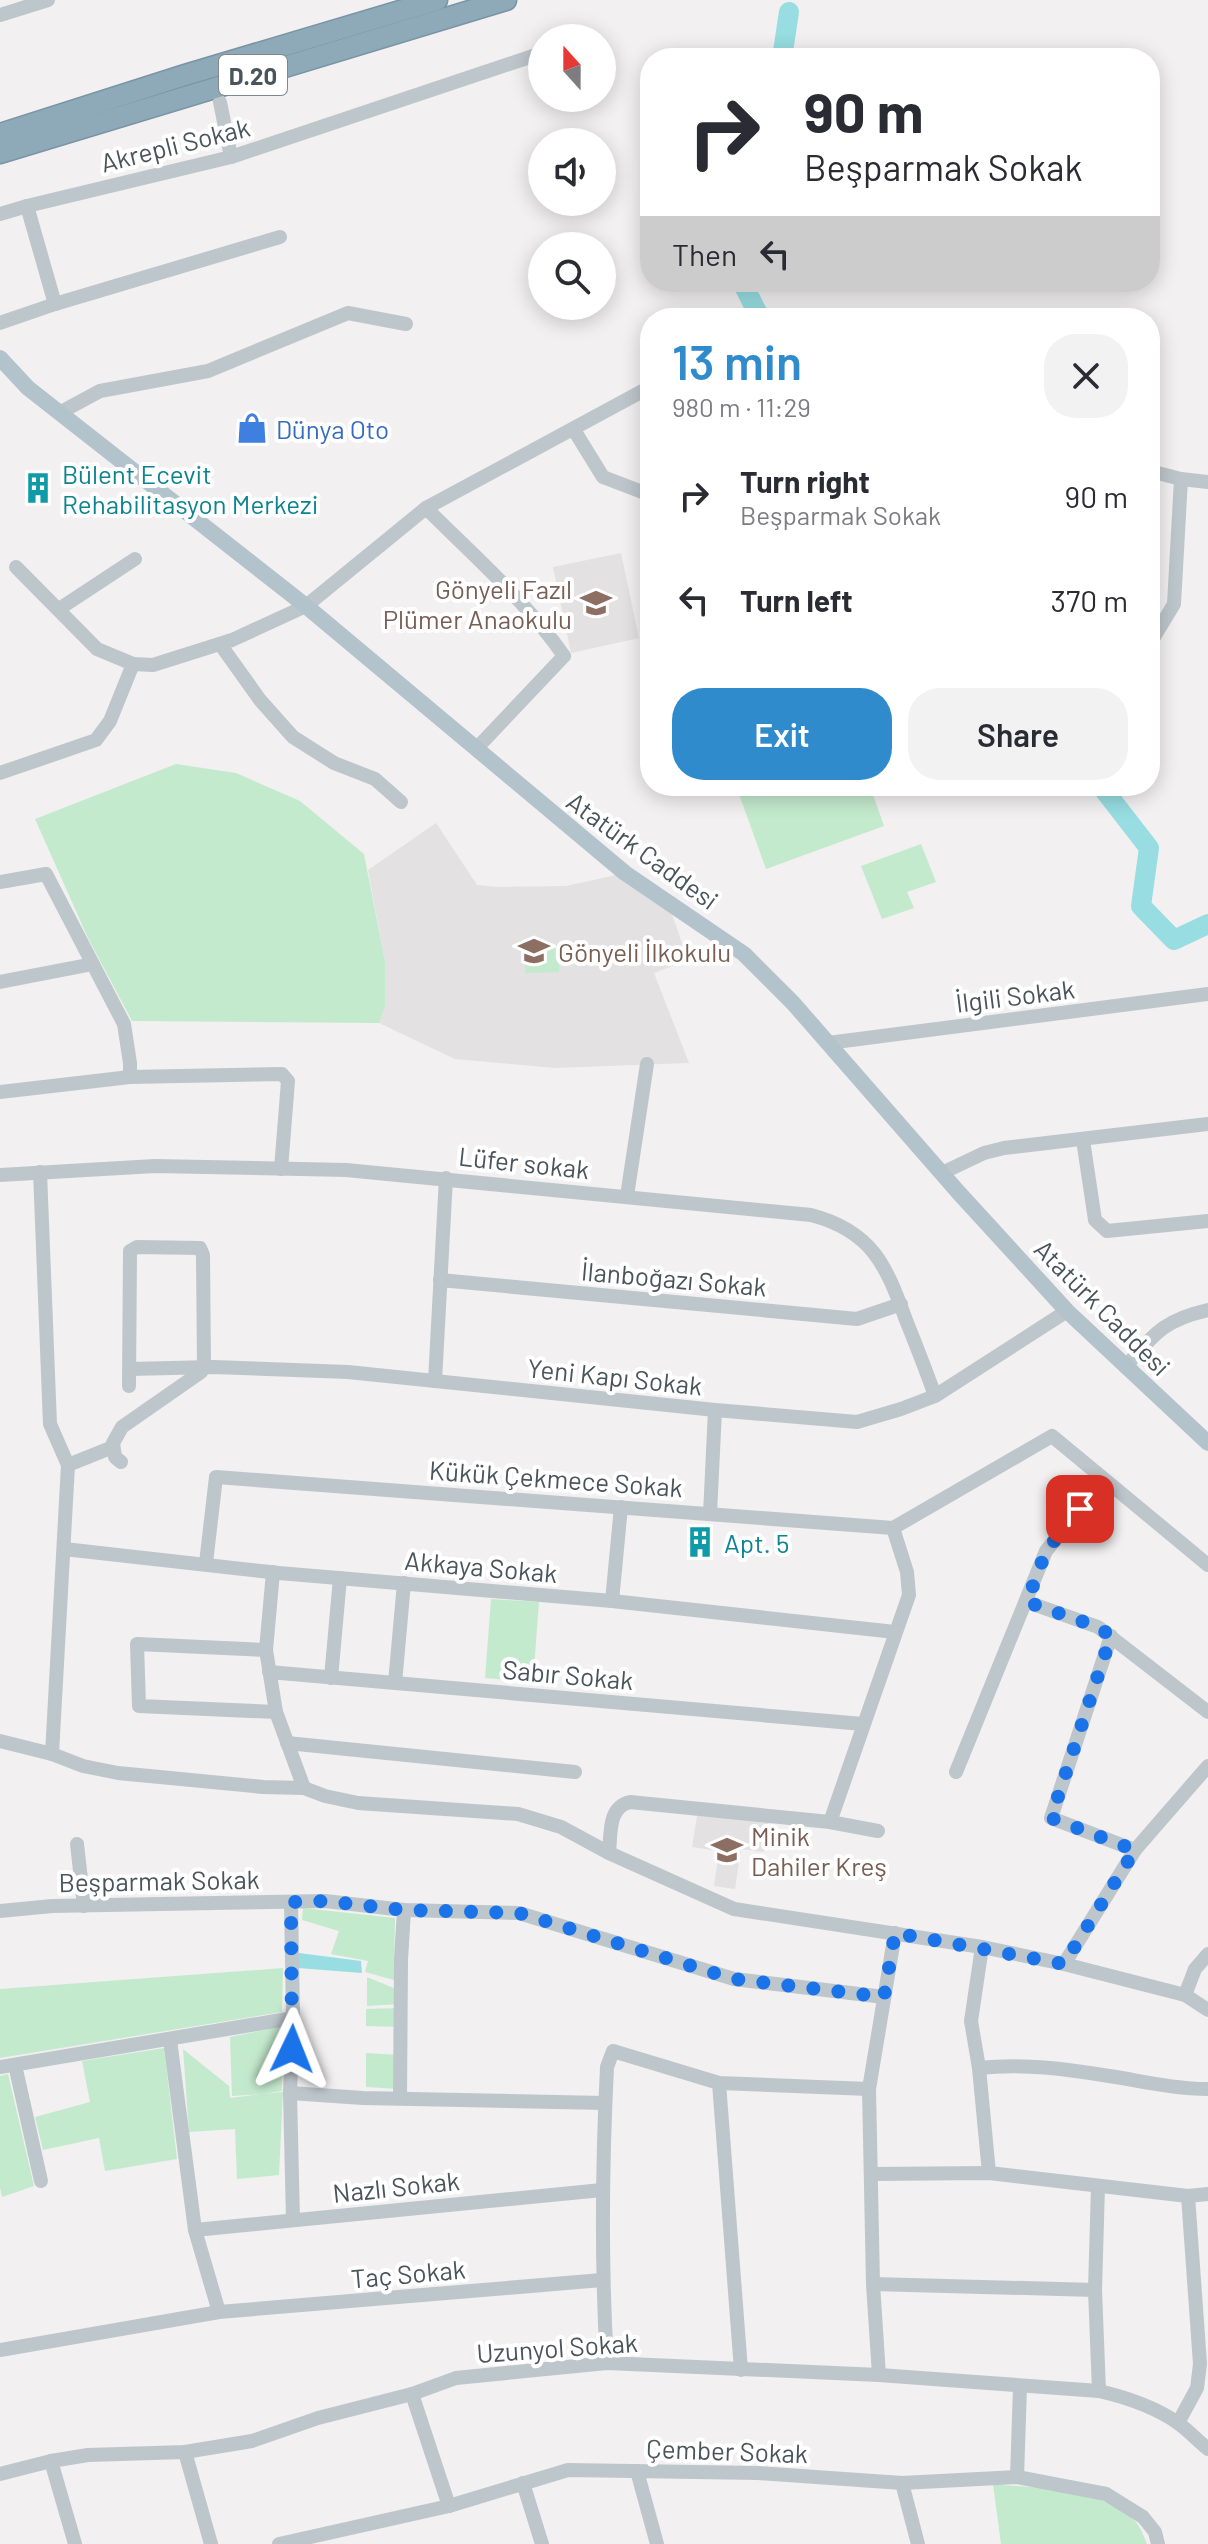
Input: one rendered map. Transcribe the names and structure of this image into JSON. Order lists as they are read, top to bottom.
{
  "streets": {
    "highway": ["D.20"],
    "main road": ["Atatürk Caddesi"],
    "street": [
      "Akrepli Sokak",
      "İlgili Sokak",
      "Lüfer sokak",
      "İlanboğazı Sokak",
      "Yeni Kapı Sokak",
      "Kükük Çekmece Sokak",
      "Akkaya Sokak",
      "Sabır Sokak",
      "Beşparmak Sokak",
      "Nazlı Sokak",
      "Taç Sokak",
      "Uzunyol Sokak",
      "Çember Sokak"
    ]
  },
  "crossings": [
    ["Atatürk Caddesi", "İlgili Sokak"],
    ["Atatürk Caddesi", "Yeni Kapı Sokak"],
    ["Lüfer sokak", "İlanboğazı Sokak"],
    ["Lüfer sokak", "Yeni Kapı Sokak"],
    ["Kükük Çekmece Sokak", "Akkaya Sokak"]
  ],
  "places": {
    "shop": ["Dünya Oto"],
    "building": ["Bülent Ecevit Rehabilitasyon Merkezi", "Apt. 5"],
    "school or university": ["Gönyeli Fazıl Plümer Anaokulu", "Gönyeli İlkokulu", "Minik Dahiler Kreş"]
  },
  "north": "top",
  "page": {
    "turn": ["90 m", "Beşparmak Sokak"],
    "then": "Then",
    "heading": ["13 min", "980 m · 11:29"],
    "list": [
      {
        "name": "Turn right",
        "note": "Beşparmak Sokak",
        "value": "90 m"
      },
      {
        "name": "Turn left",
        "value": "370 m"
      }
    ],
    "buttons": ["Exit", "Share"]
  }
}
